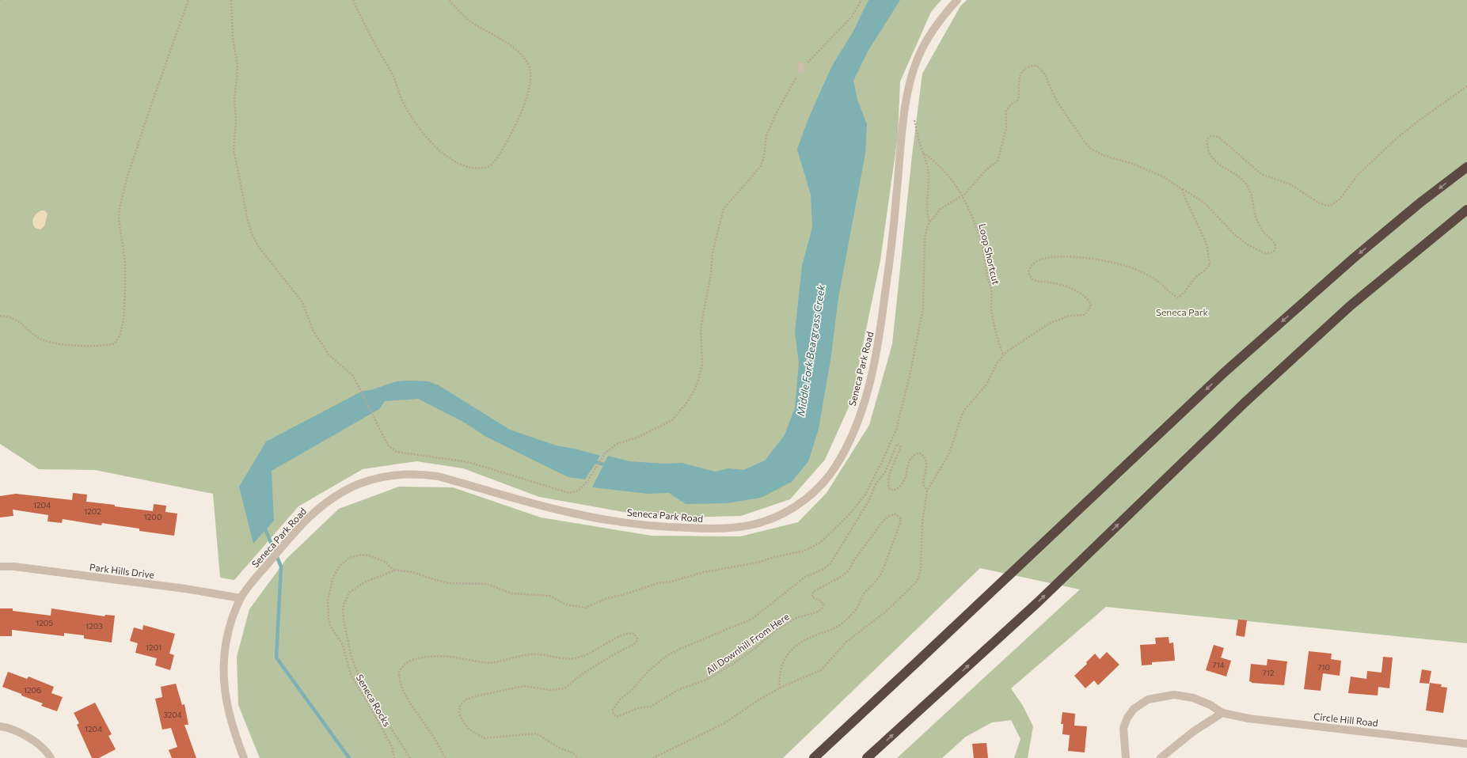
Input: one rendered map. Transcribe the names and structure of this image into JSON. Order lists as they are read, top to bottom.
{
  "streets": {
    "street": ["Seneca Park Road", "Park Hills Drive", "Circle Hill Road"],
    "path": ["Loop Shortcut", "All Downhill From Here", "Seneca Rocks"]
  },
  "crossings": [
    ["Seneca Park Road", "Park Hills Drive"]
  ],
  "water": ["Middle Fork Beargrass Creek"],
  "parks": ["Seneca Park"],
  "house_numbers": [
    "1204",
    "1202",
    "1200",
    "1205",
    "1203",
    "1201",
    "714",
    "710",
    "712",
    "1206",
    "3204",
    "1204"
  ]
}
